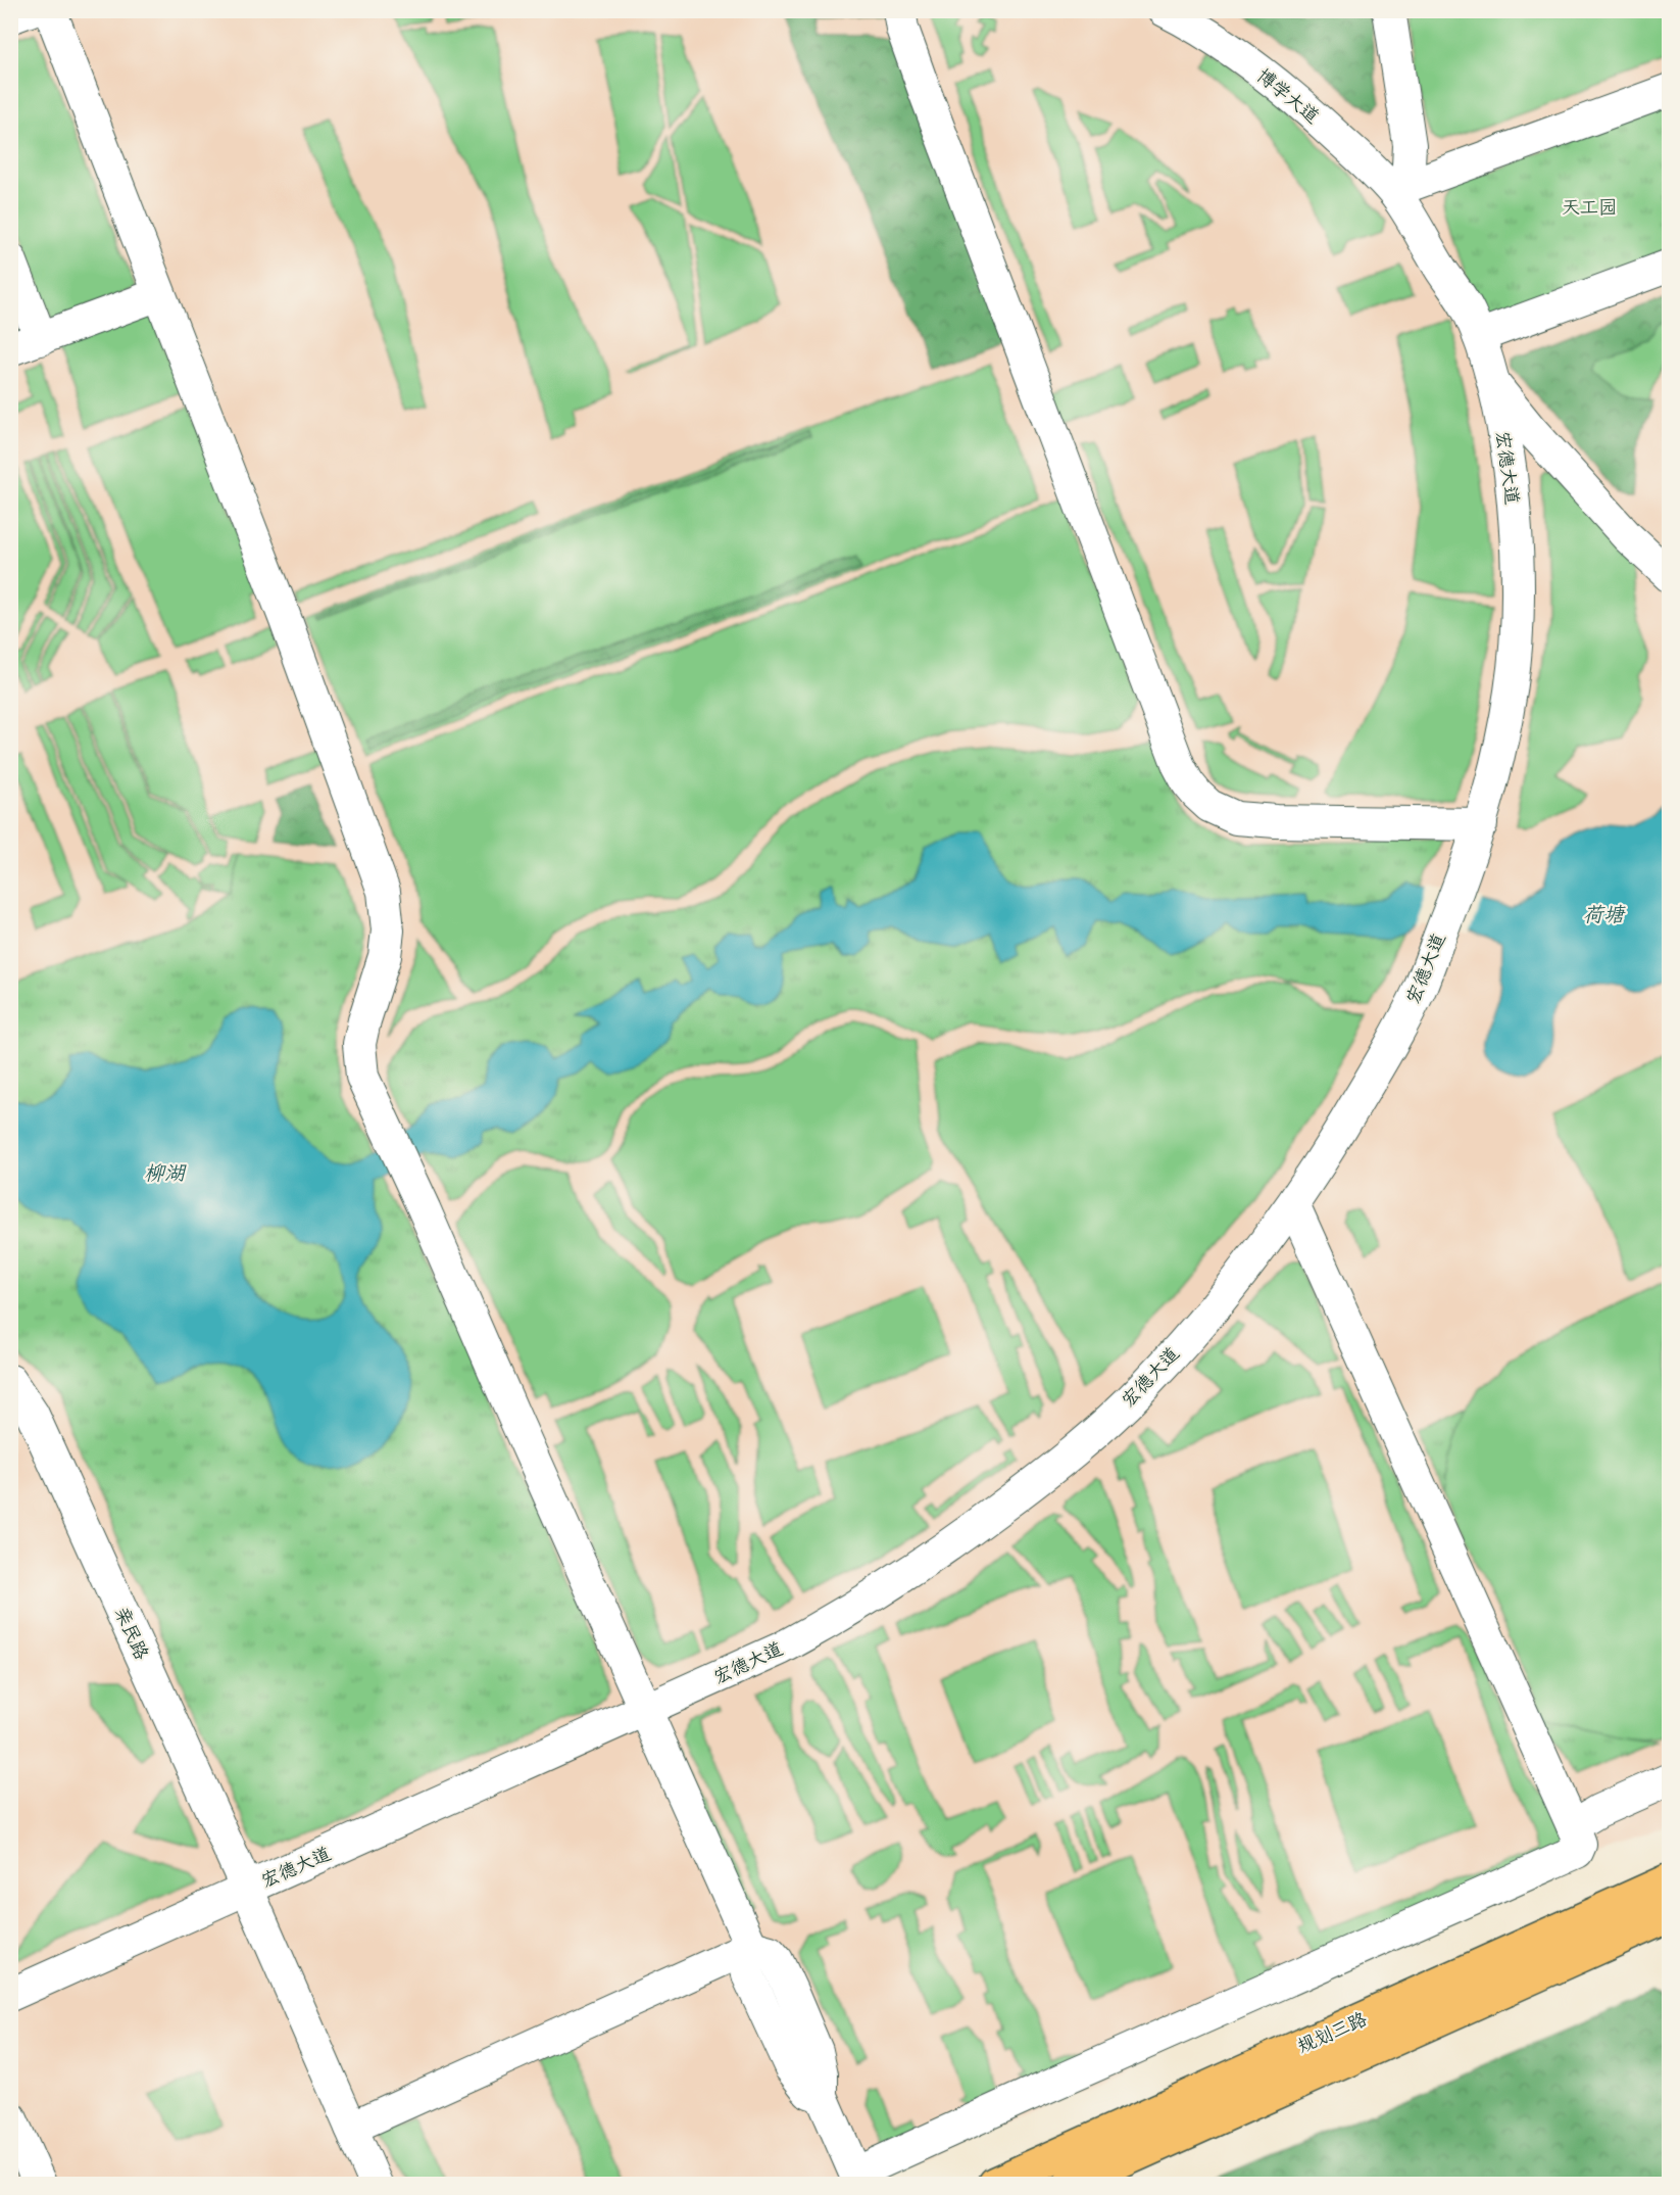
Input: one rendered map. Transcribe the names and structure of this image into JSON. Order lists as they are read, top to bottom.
{
  "streets": {
    "main road": ["规划三路"],
    "street": ["博学大道", "宏德大道", "亲民路"]
  },
  "crossings": [
    ["博学大道", "宏德大道"],
    ["宏德大道", "亲民路"]
  ],
  "water": ["荷塘", "柳湖"],
  "parks": ["天工园"]
}
